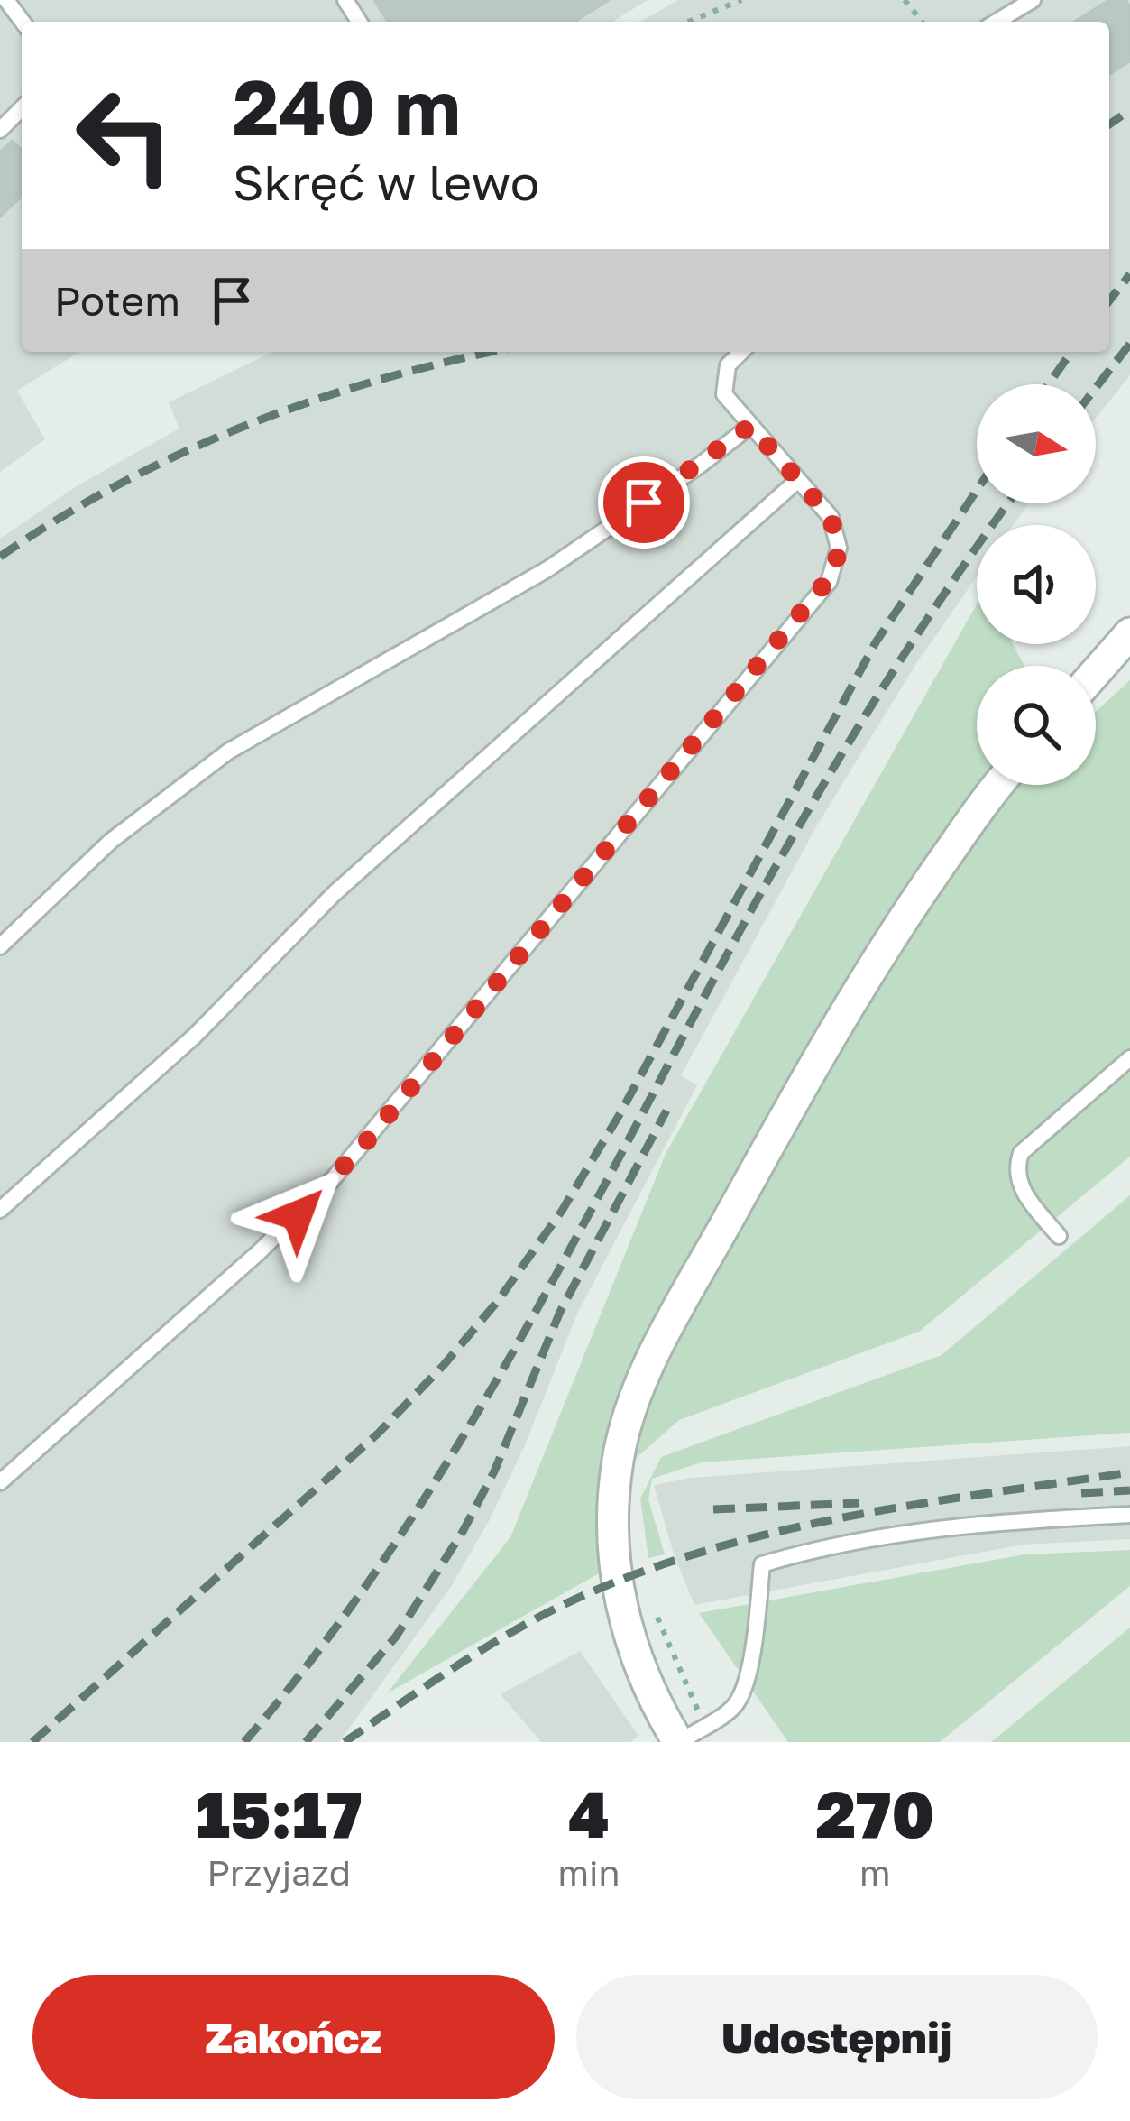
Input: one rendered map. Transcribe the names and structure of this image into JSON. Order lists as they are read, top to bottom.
{
  "north": "right",
  "page": {
    "turn": ["240 m", "Skręć w lewo"],
    "then": "Potem",
    "eta": [
      "15:17",
      "Przyjazd",
      "4",
      "min",
      "270",
      "m"
    ],
    "buttons": ["Zakończ", "Udostępnij"]
  }
}
